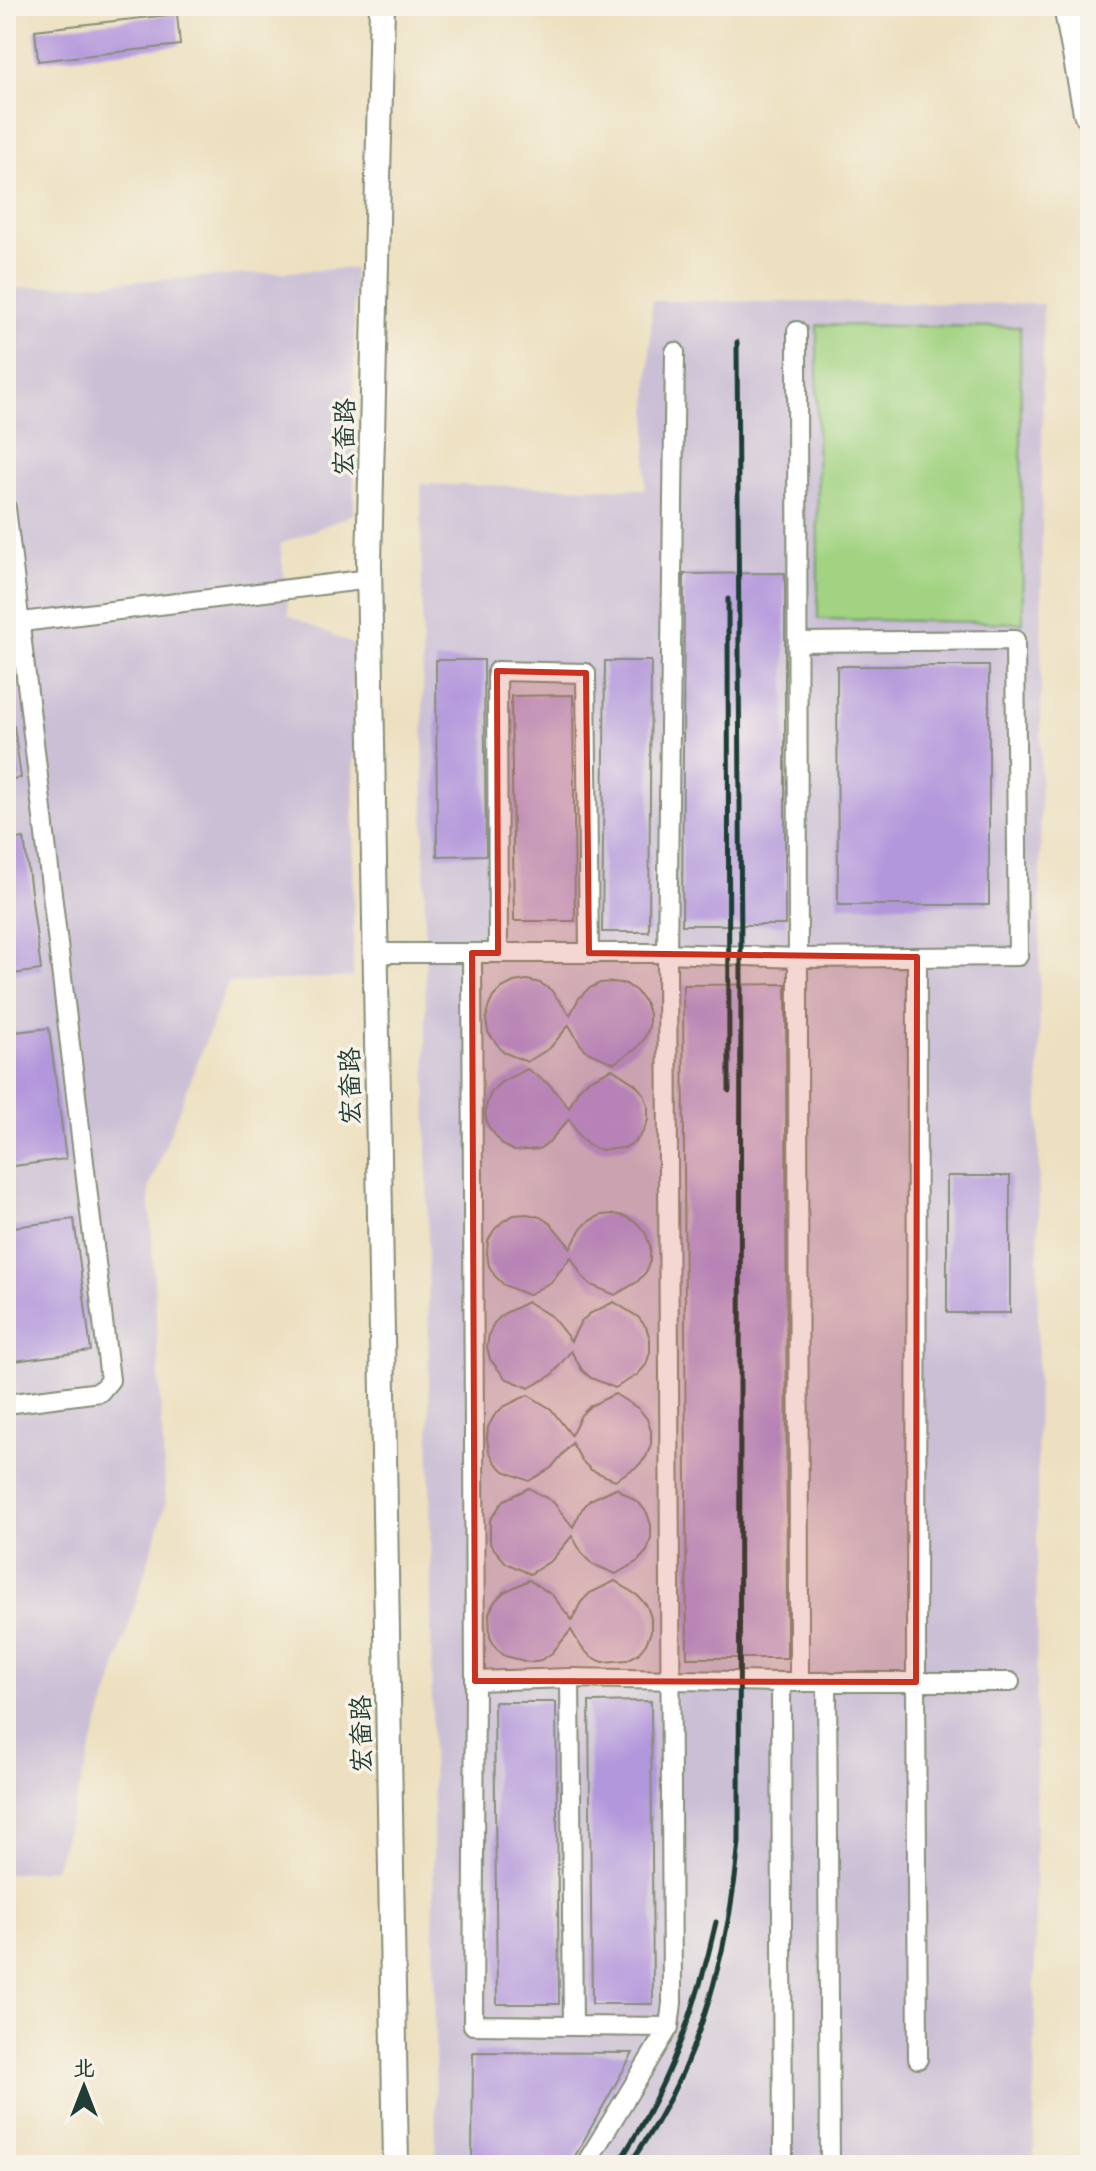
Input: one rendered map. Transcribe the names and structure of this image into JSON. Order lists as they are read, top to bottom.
{
  "streets": {
    "street": ["宏奤路"]
  },
  "north": "top"
}
